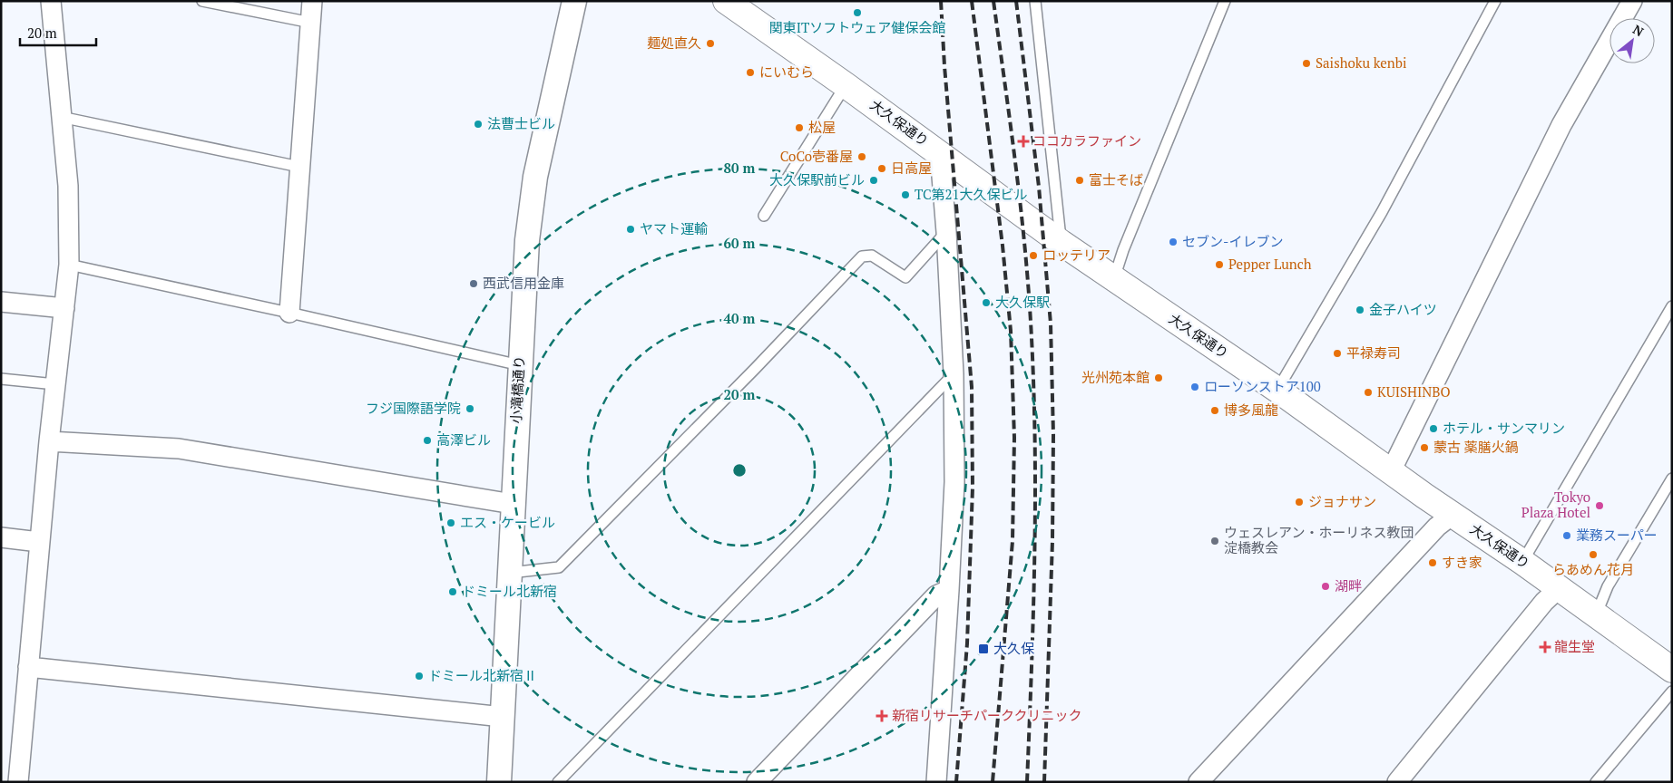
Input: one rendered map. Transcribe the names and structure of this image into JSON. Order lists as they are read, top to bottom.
{
  "streets": {
    "main road": ["大久保通り"],
    "street": ["小滝橋通り"]
  },
  "places": {
    "other": [
      "関東ITソフトウェア健保会館",
      "麺処直久",
      "Saishoku kenbi",
      "にいむら",
      "法曹士ビル",
      "松屋",
      "CoCo壱番屋",
      "日高屋",
      "大久保駅前ビル",
      "富士そば",
      "TC第21大久保ビル",
      "ヤマト運輸",
      "セブン-イレブン",
      "ロッテリア",
      "Pepper Lunch",
      "西武信用金庫",
      "大久保駅",
      "金子ハイツ",
      "平禄寿司",
      "光州苑本館",
      "ローソンストア100",
      "KUISHINBO",
      "フジ国際語学院",
      "博多風龍",
      "ホテル・サンマリン",
      "高澤ビル",
      "蒙古 薬膳火鍋",
      "ジョナサン",
      "Tokyo Plaza Hotel",
      "エス・ケービル",
      "業務スーパー",
      "ウェスレアン・ホーリネス教団 淀橋教会",
      "らあめん花月",
      "すき家",
      "湖畔",
      "ドミール北新宿",
      "ドミール北新宿Ⅱ"
    ],
    "health": ["ココカラファイン", "龍生堂", "新宿リサーチパーククリニック"],
    "transit": ["大久保"]
  },
  "scale_bar": "20 m",
  "north": "top right",
  "rings": [
    "80 m",
    "60 m",
    "40 m",
    "20 m"
  ]
}
